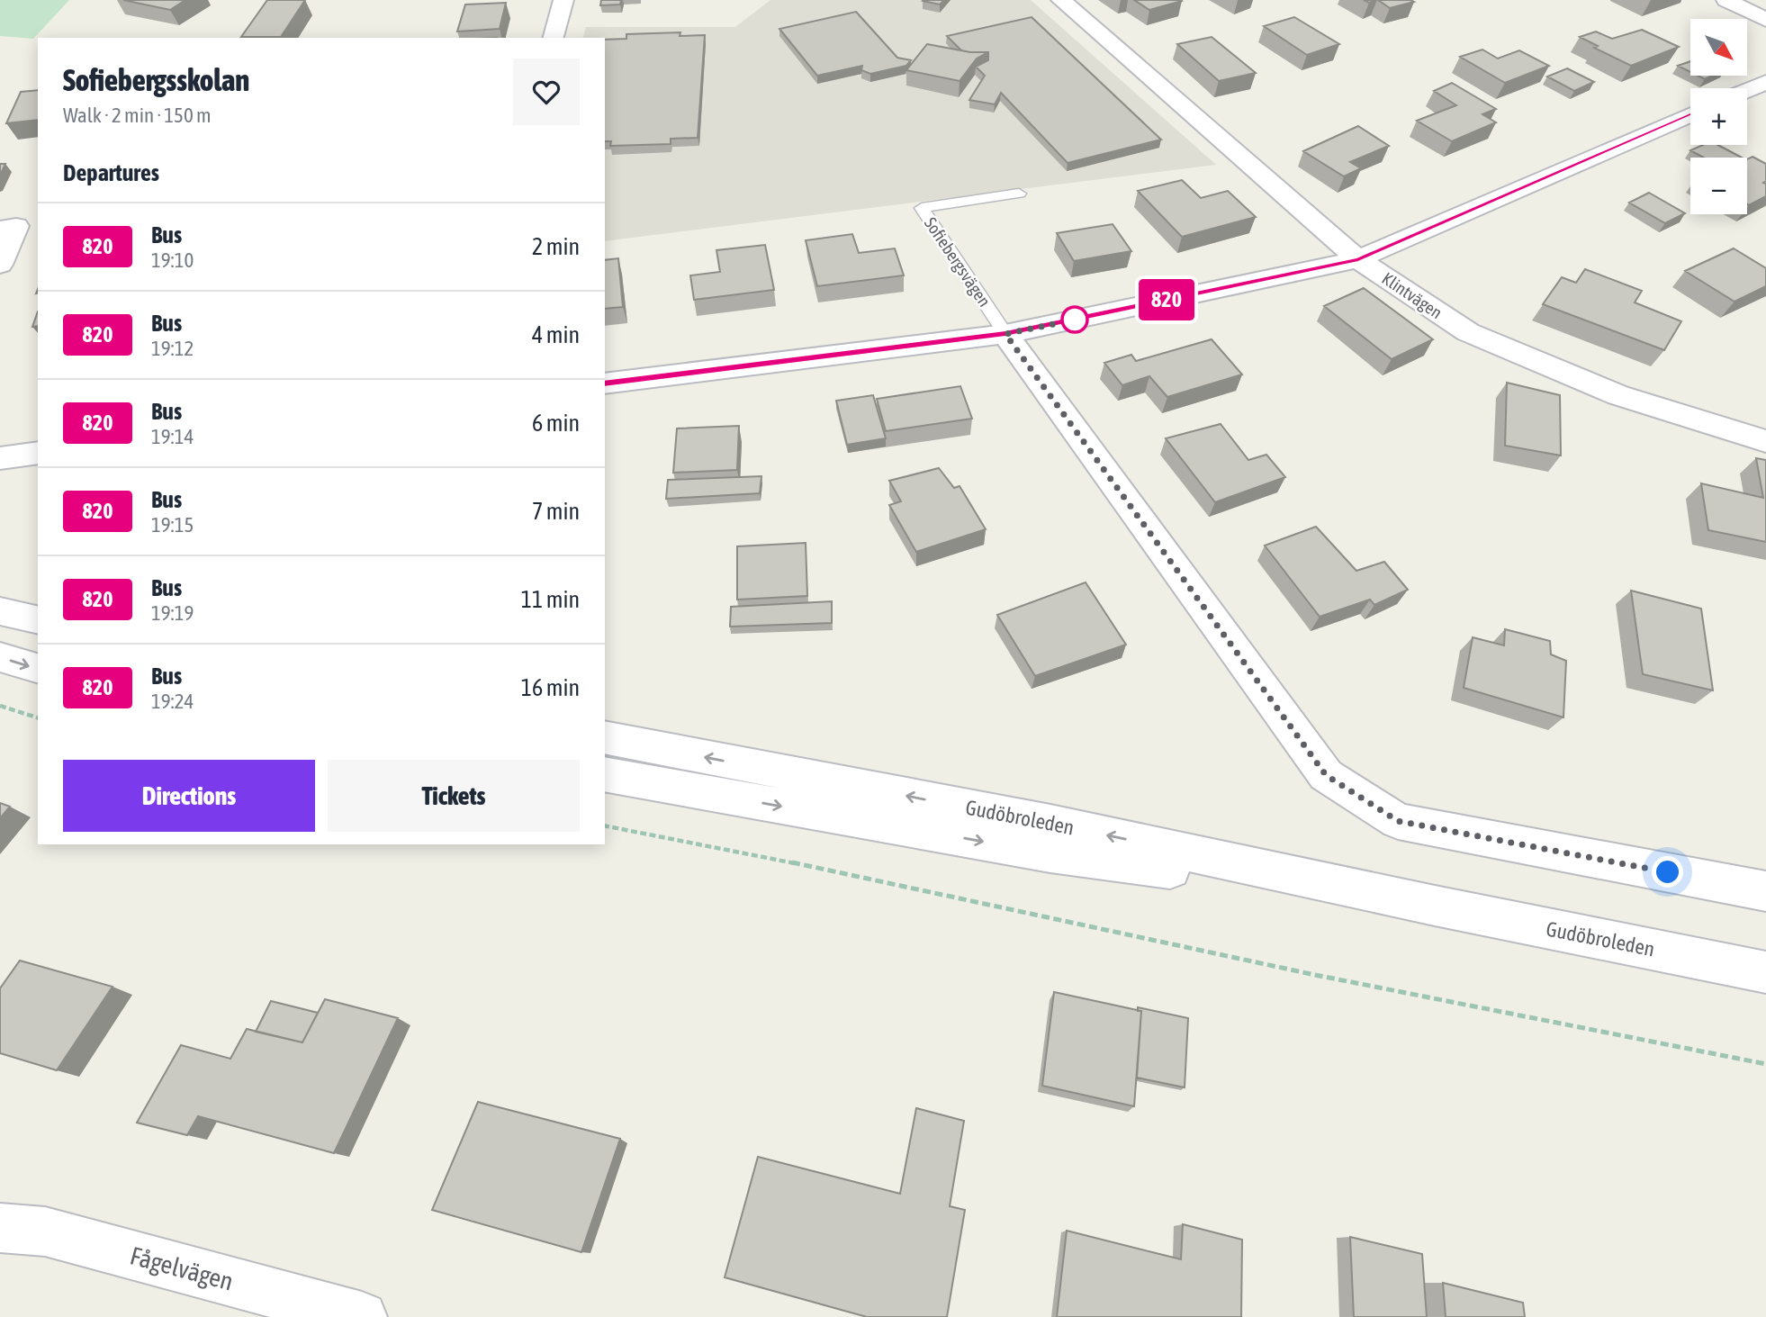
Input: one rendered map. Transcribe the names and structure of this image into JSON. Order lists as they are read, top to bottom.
{
  "streets": {
    "street": [
      "Sofiebergsvägen",
      "Klintvägen",
      "Gudöbroleden",
      "Fågelvägen"
    ]
  },
  "crossings": [
    ["Sofiebergsvägen", "Klintvägen"]
  ],
  "lines": ["bus line 820"],
  "north": "bottom right",
  "page": {
    "on_map": "820",
    "map_buttons": ["+", "−"],
    "heading": [
      ["Sofiebergsskolan", "Walk · 2 min · 150 m"],
      "Departures"
    ],
    "list": [
      {
        "mark": "820",
        "name": "Bus",
        "note": "19:10",
        "value": "2 min"
      },
      {
        "mark": "820",
        "name": "Bus",
        "note": "19:12",
        "value": "4 min"
      },
      {
        "mark": "820",
        "name": "Bus",
        "note": "19:14",
        "value": "6 min"
      },
      {
        "mark": "820",
        "name": "Bus",
        "note": "19:15",
        "value": "7 min"
      },
      {
        "mark": "820",
        "name": "Bus",
        "note": "19:19",
        "value": "11 min"
      },
      {
        "mark": "820",
        "name": "Bus",
        "note": "19:24",
        "value": "16 min"
      }
    ],
    "buttons": ["Directions", "Tickets"]
  }
}
